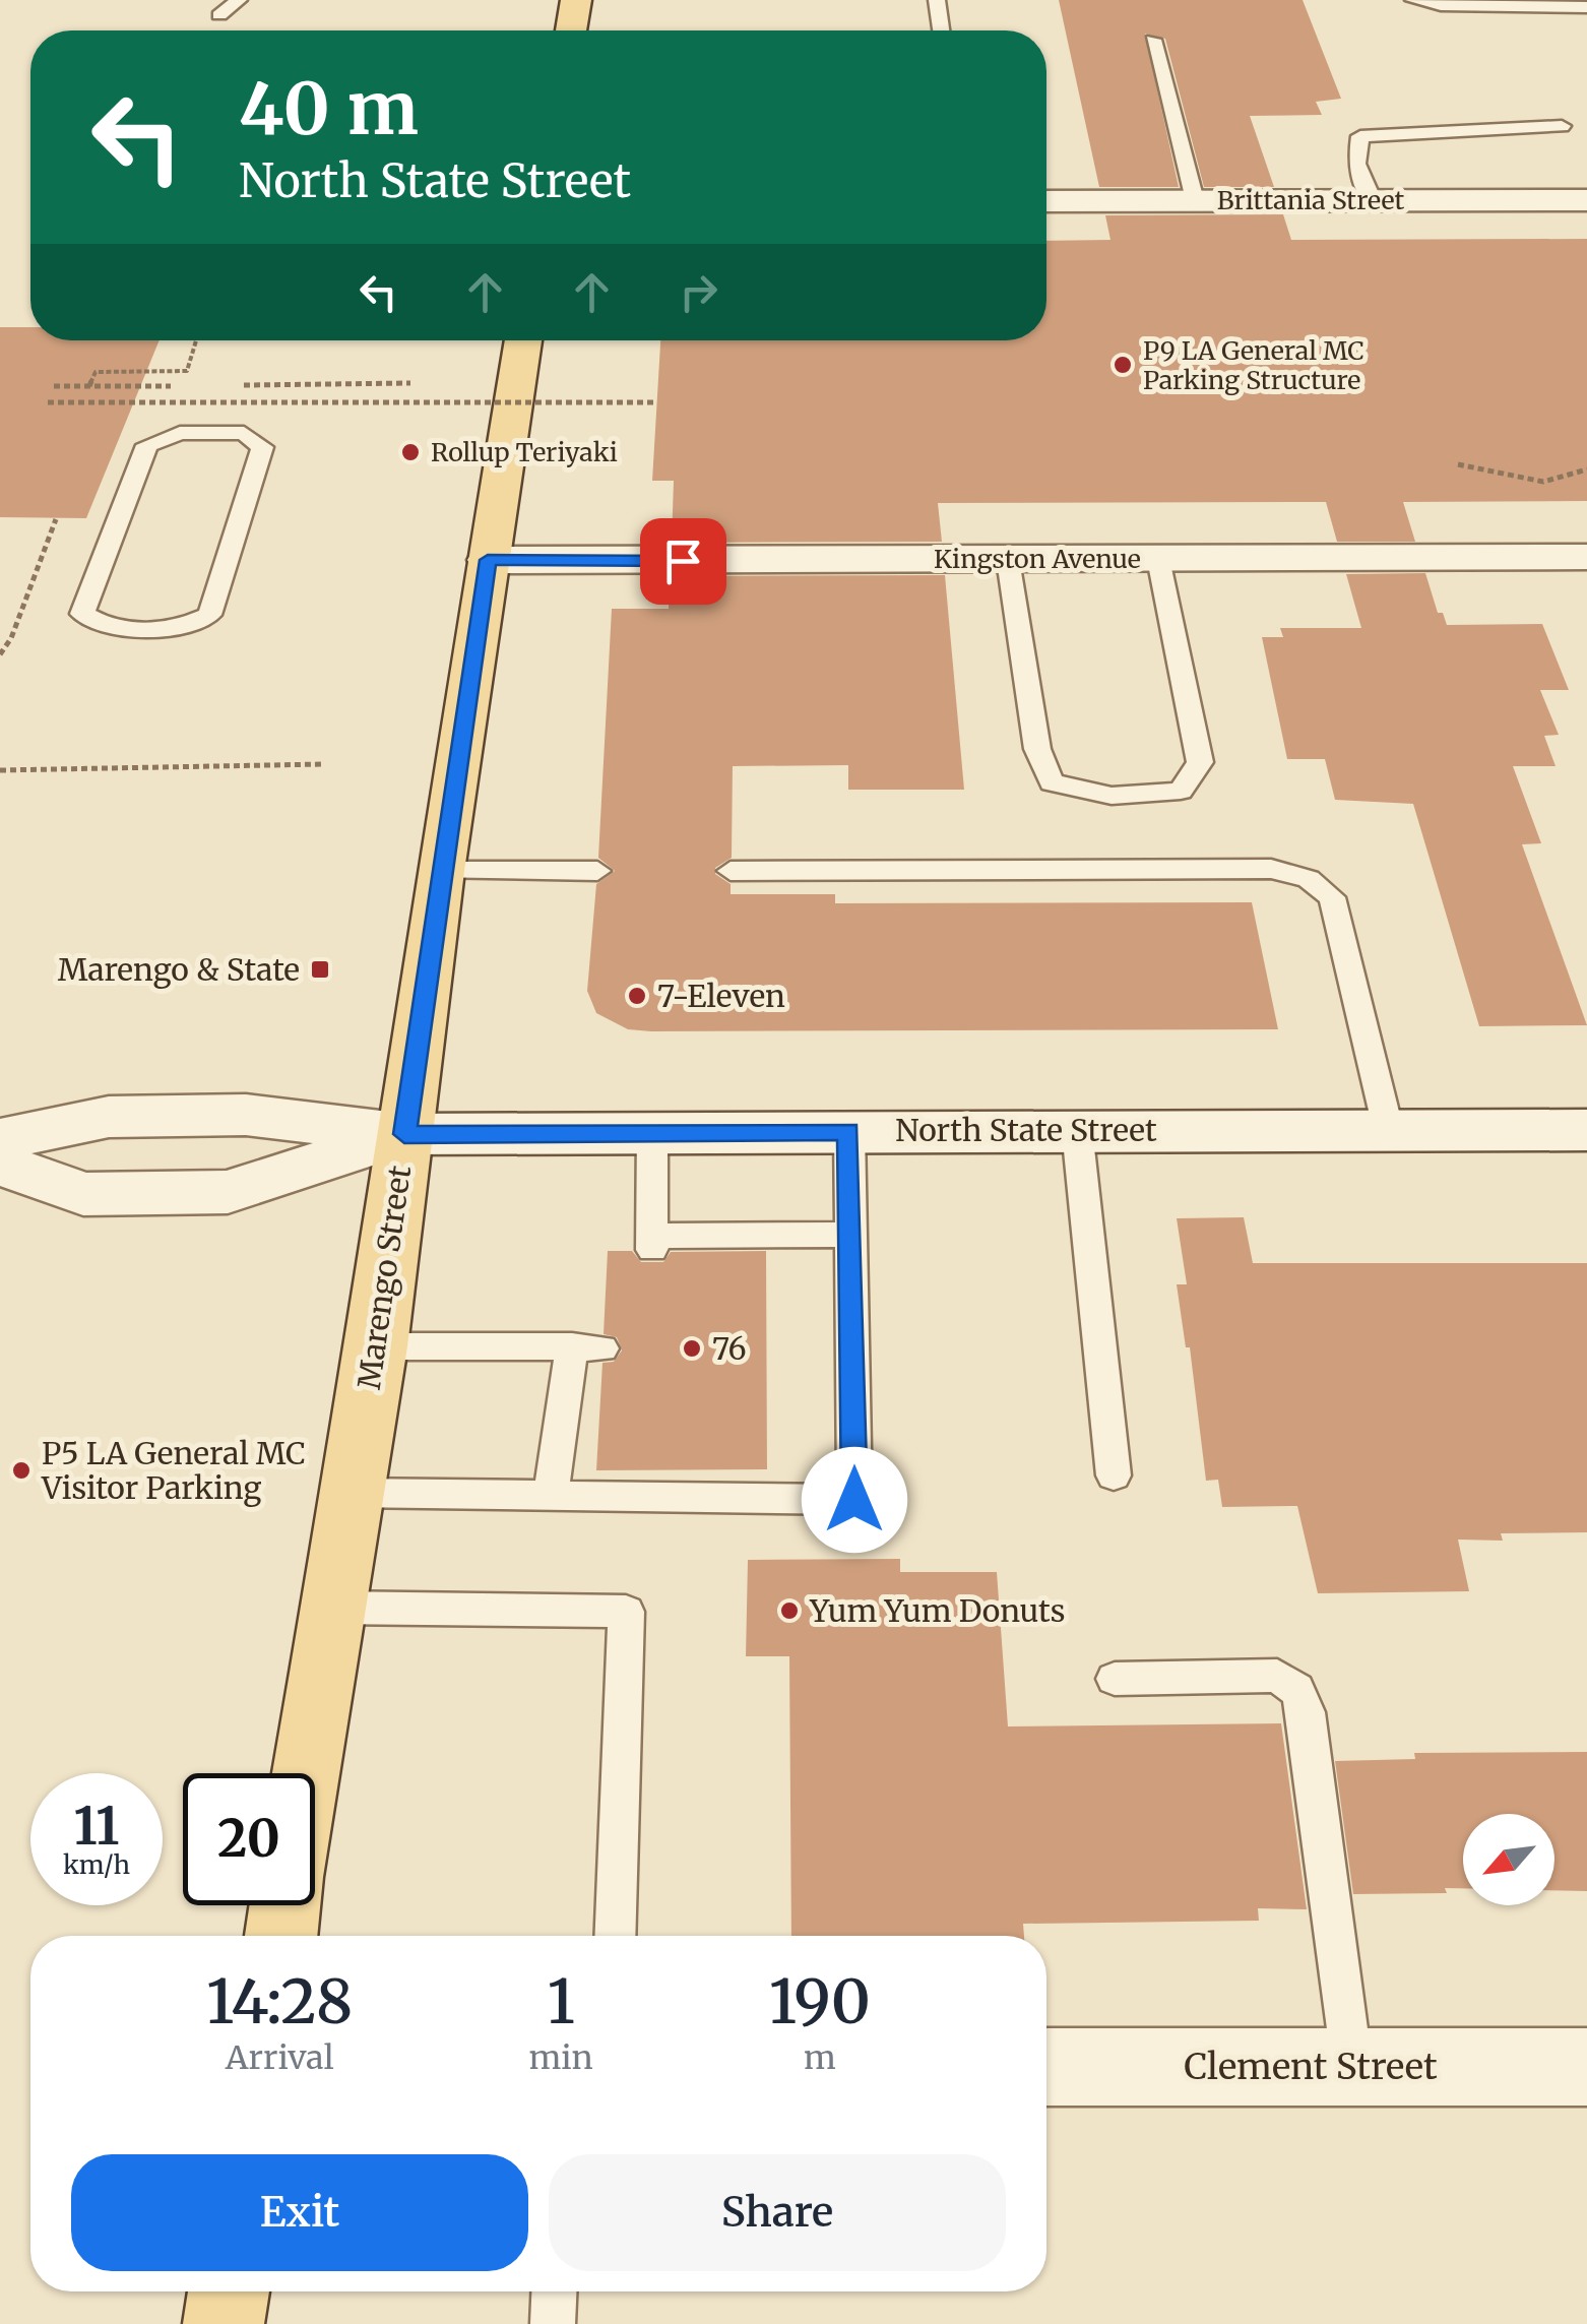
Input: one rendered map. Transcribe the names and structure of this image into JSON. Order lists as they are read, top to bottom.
{
  "streets": {
    "main road": ["Marengo Street"],
    "street": [
      "Brittania Street",
      "Kingston Avenue",
      "North State Street",
      "Clement Street"
    ]
  },
  "crossings": [
    ["Kingston Avenue", "Marengo Street"],
    ["North State Street", "Marengo Street"]
  ],
  "places": {
    "other": [
      "P9 LA General MC Parking Structure",
      "Rollup Teriyaki",
      "7-Eleven",
      "76",
      "P5 LA General MC Visitor Parking",
      "Yum Yum Donuts"
    ],
    "transit": ["Marengo & State"]
  },
  "north": "bottom left",
  "page": {
    "turn": ["40 m", "North State Street"],
    "speed": "11 km/h",
    "limit": "20",
    "eta": [
      "14:28",
      "Arrival",
      "1",
      "min",
      "190",
      "m"
    ],
    "buttons": ["Exit", "Share"]
  }
}
